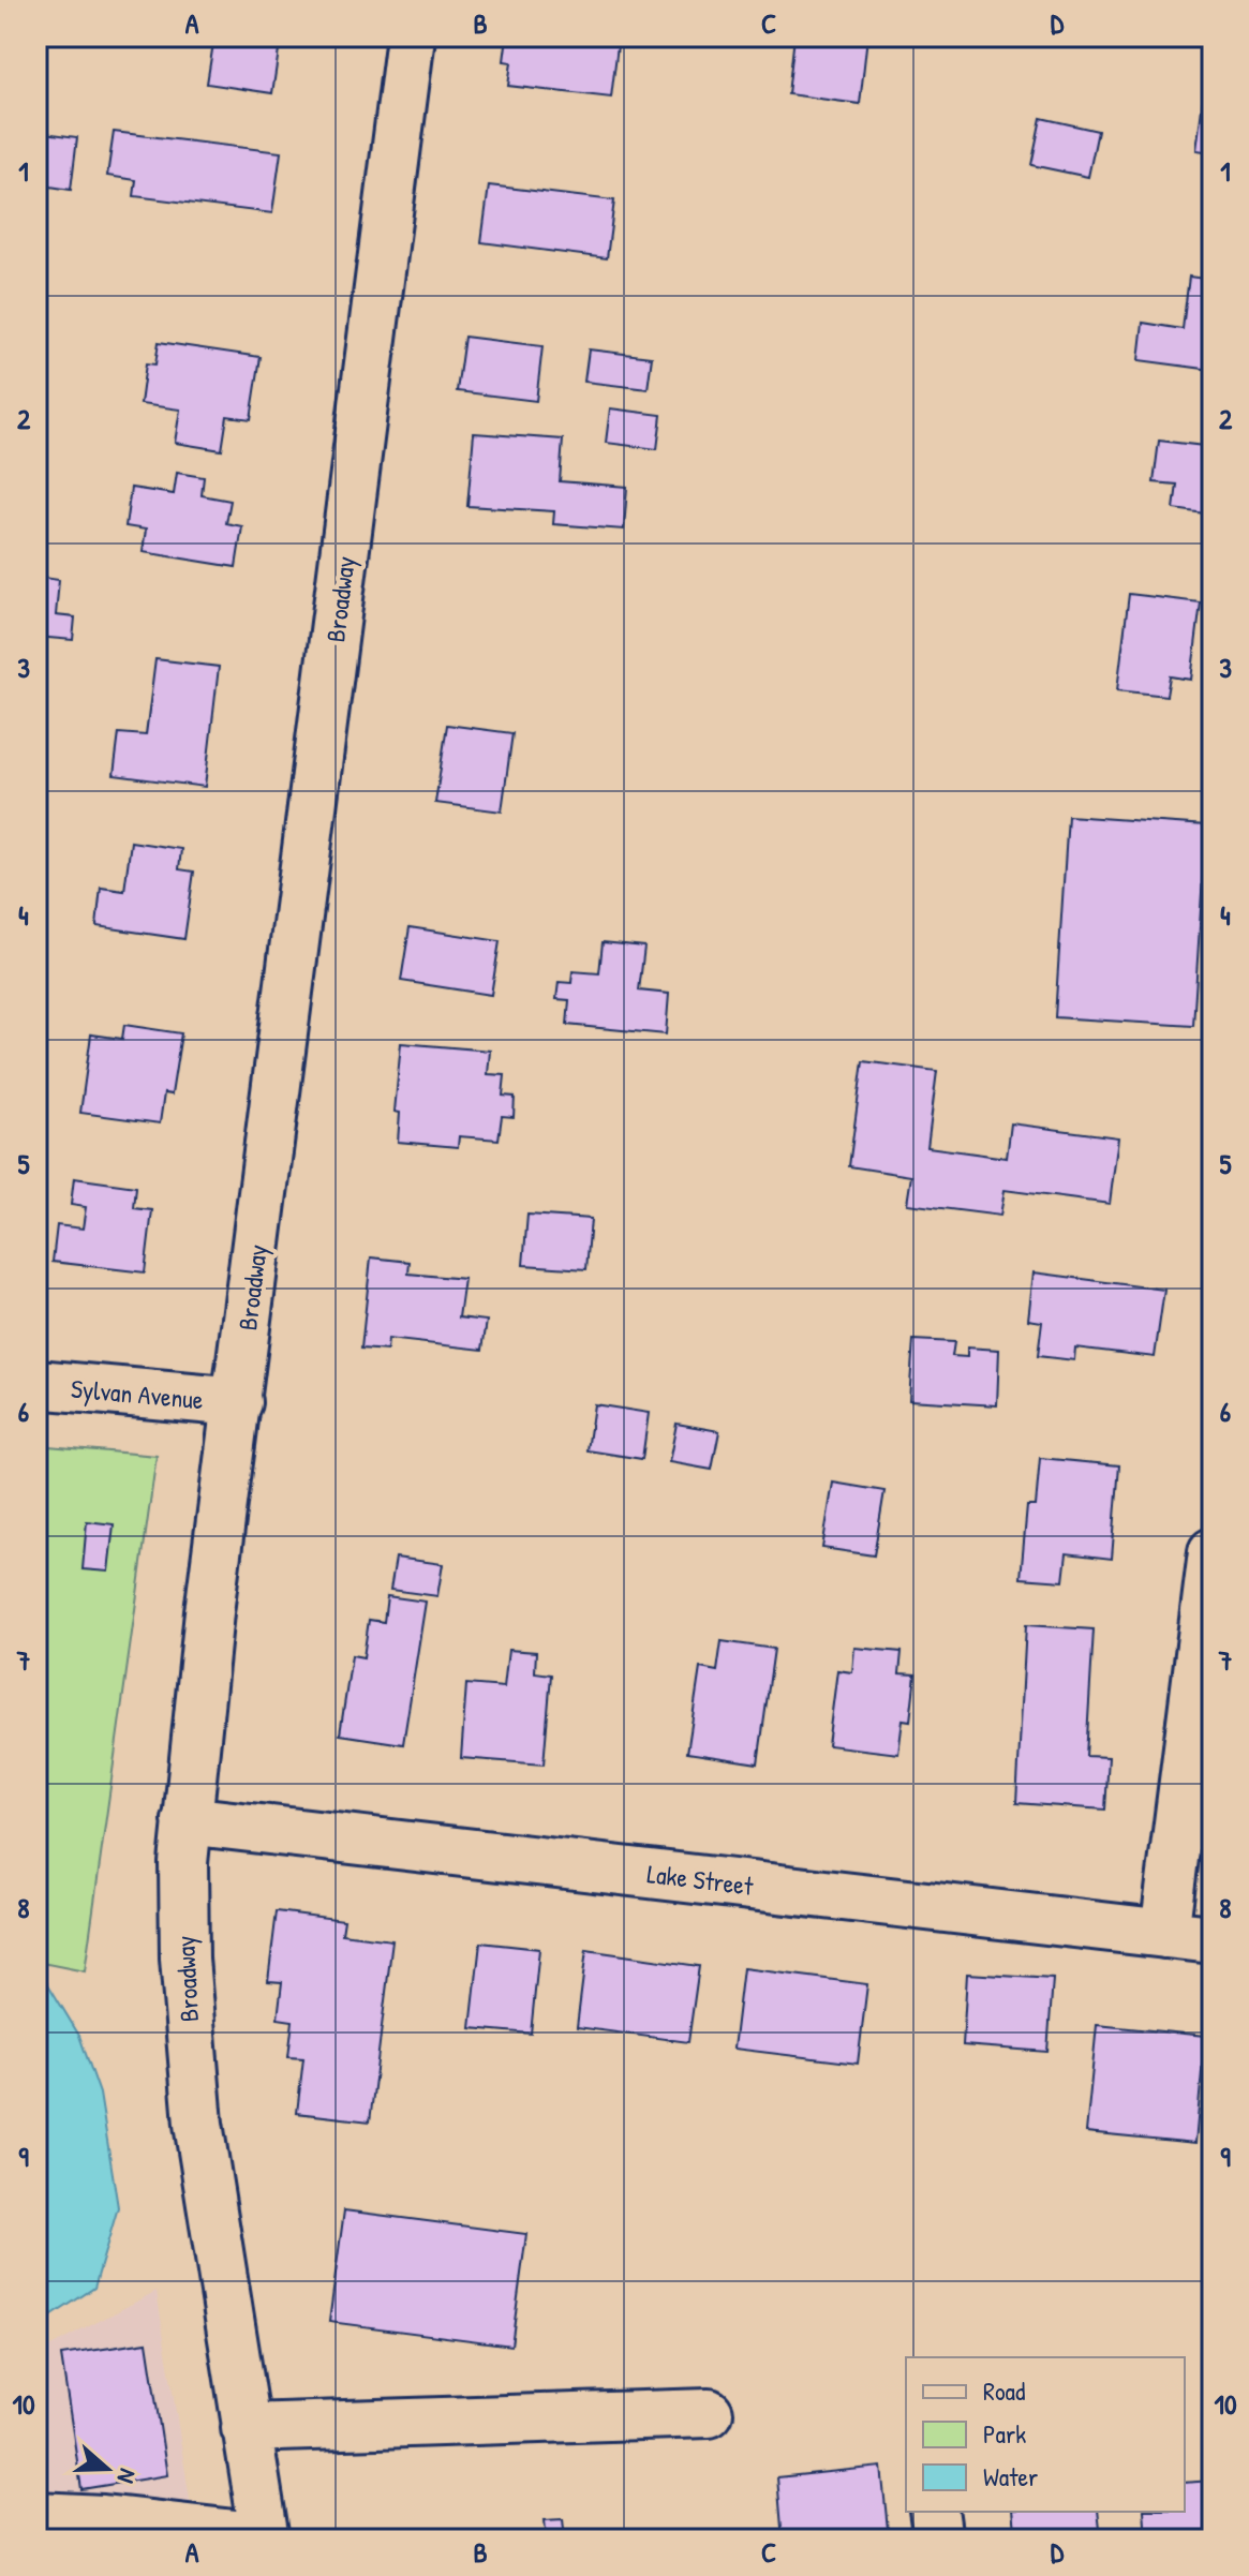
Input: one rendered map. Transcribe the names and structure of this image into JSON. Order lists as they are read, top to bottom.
{
  "streets": {
    "street": ["Broadway", "Sylvan Avenue", "Lake Street"]
  },
  "crossings": [
    ["Broadway", "Sylvan Avenue"],
    ["Broadway", "Lake Street"]
  ],
  "legend": ["Road", "Park", "Water"],
  "north": "right",
  "grid": {
    "columns": [
      "A",
      "B",
      "C",
      "D"
    ],
    "rows": [
      "1",
      "2",
      "3",
      "4",
      "5",
      "6",
      "7",
      "8",
      "9",
      "10"
    ]
  }
}
